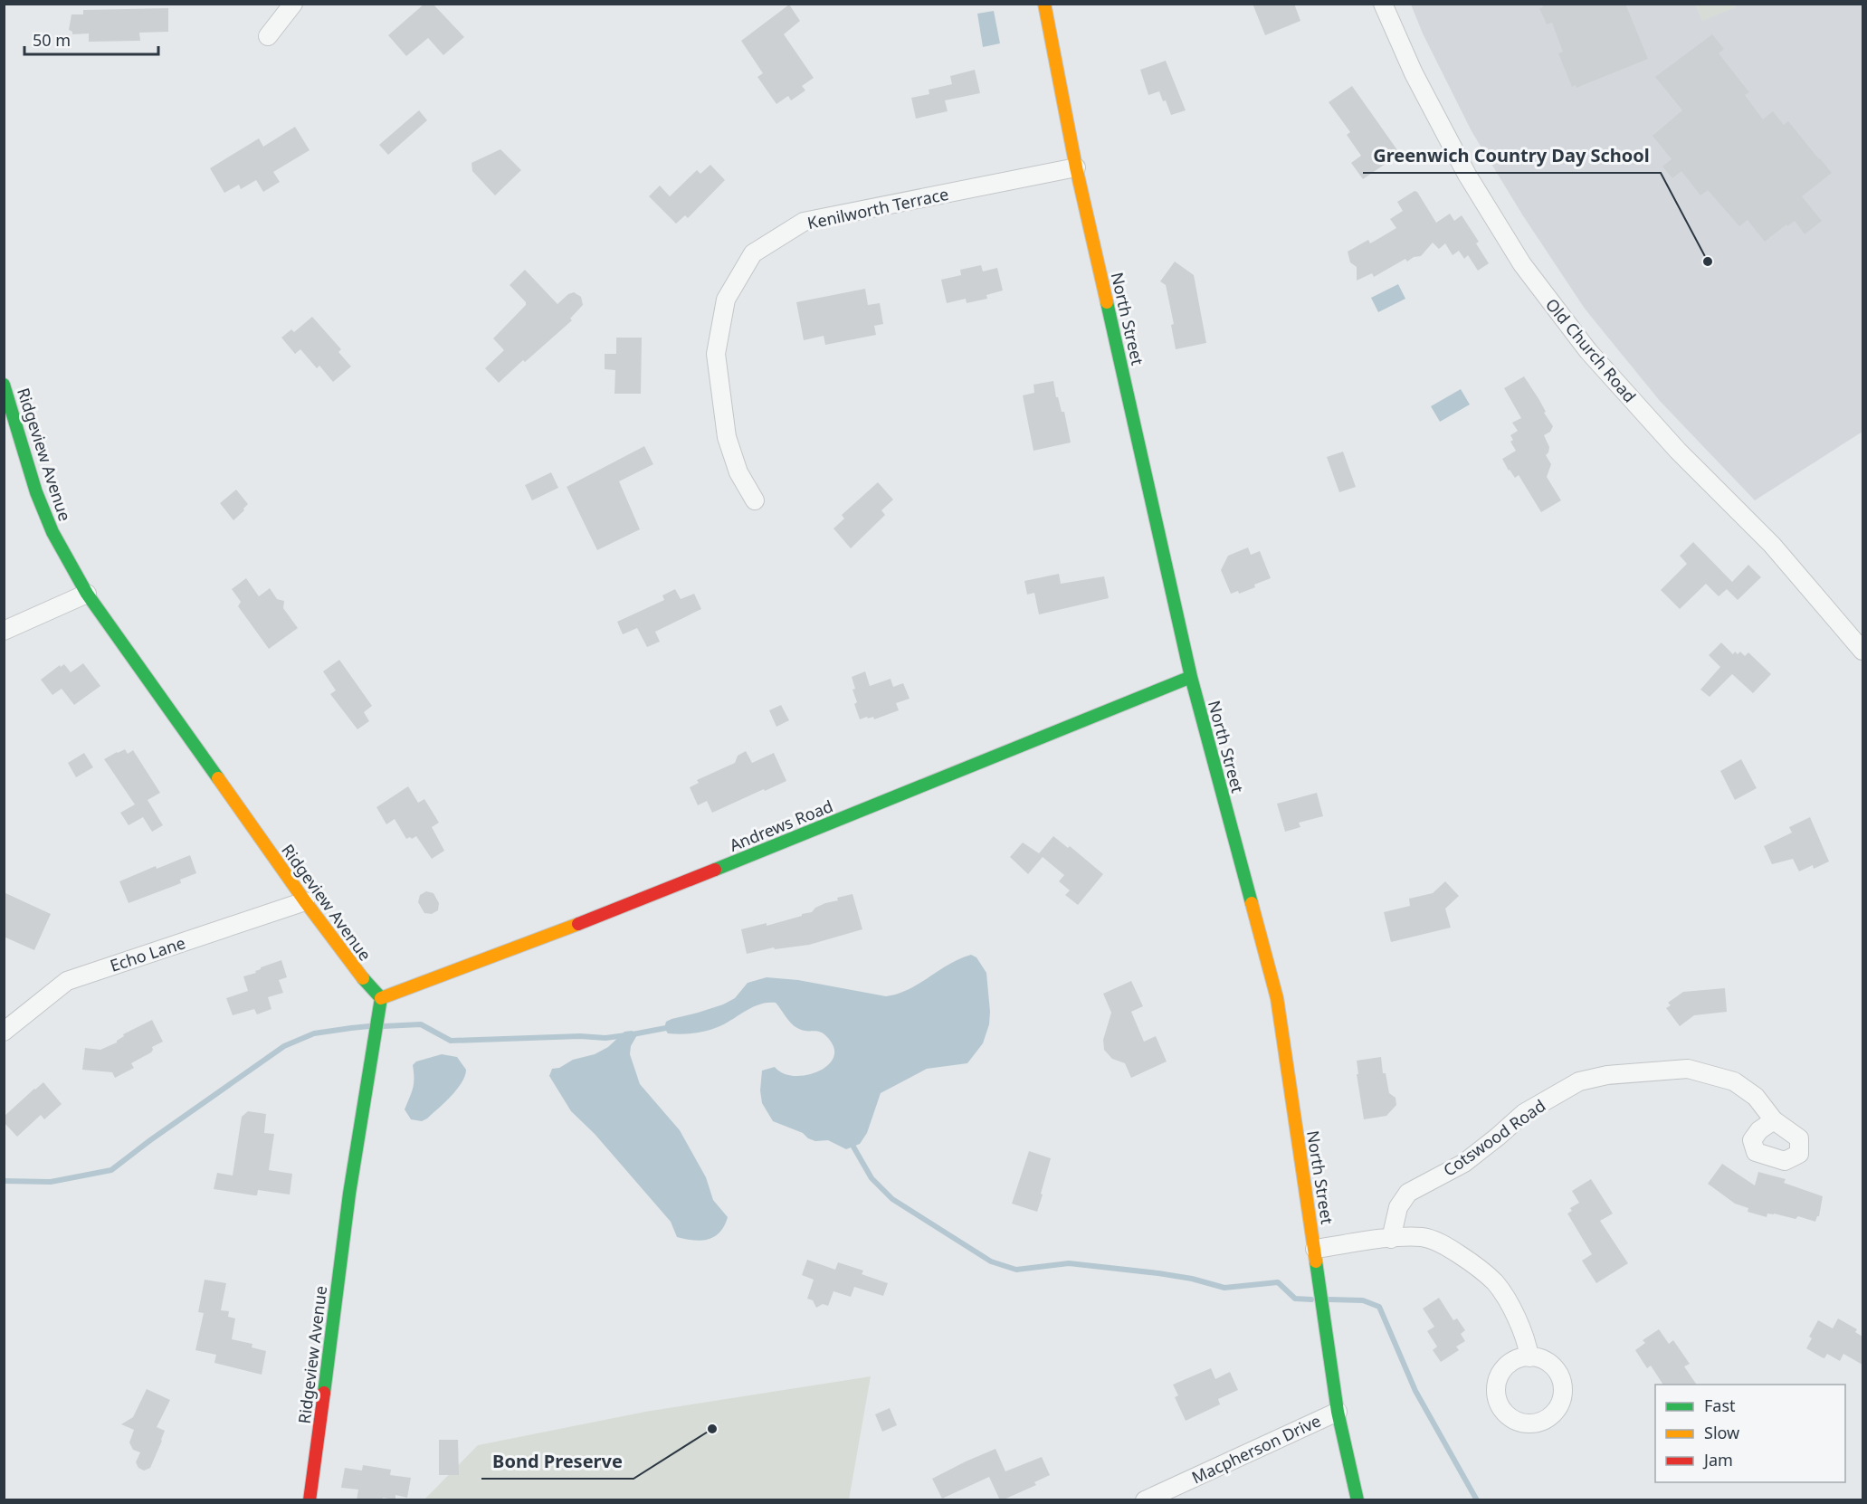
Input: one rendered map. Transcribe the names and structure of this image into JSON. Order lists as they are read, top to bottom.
{
  "streets": {
    "street": [
      "Kenilworth Terrace",
      "North Street",
      "Old Church Road",
      "Ridgeview Avenue",
      "Andrews Road",
      "Echo Lane",
      "Cotswood Road",
      "Macpherson Drive"
    ]
  },
  "crossings": [
    ["Kenilworth Terrace", "North Street"],
    ["North Street", "Andrews Road"],
    ["North Street", "Macpherson Drive"],
    ["Ridgeview Avenue", "Andrews Road"],
    ["Ridgeview Avenue", "Echo Lane"]
  ],
  "places": ["Greenwich Country Day School", "Bond Preserve"],
  "legend": ["Fast", "Slow", "Jam"],
  "scale_bar": "50 m"
}
